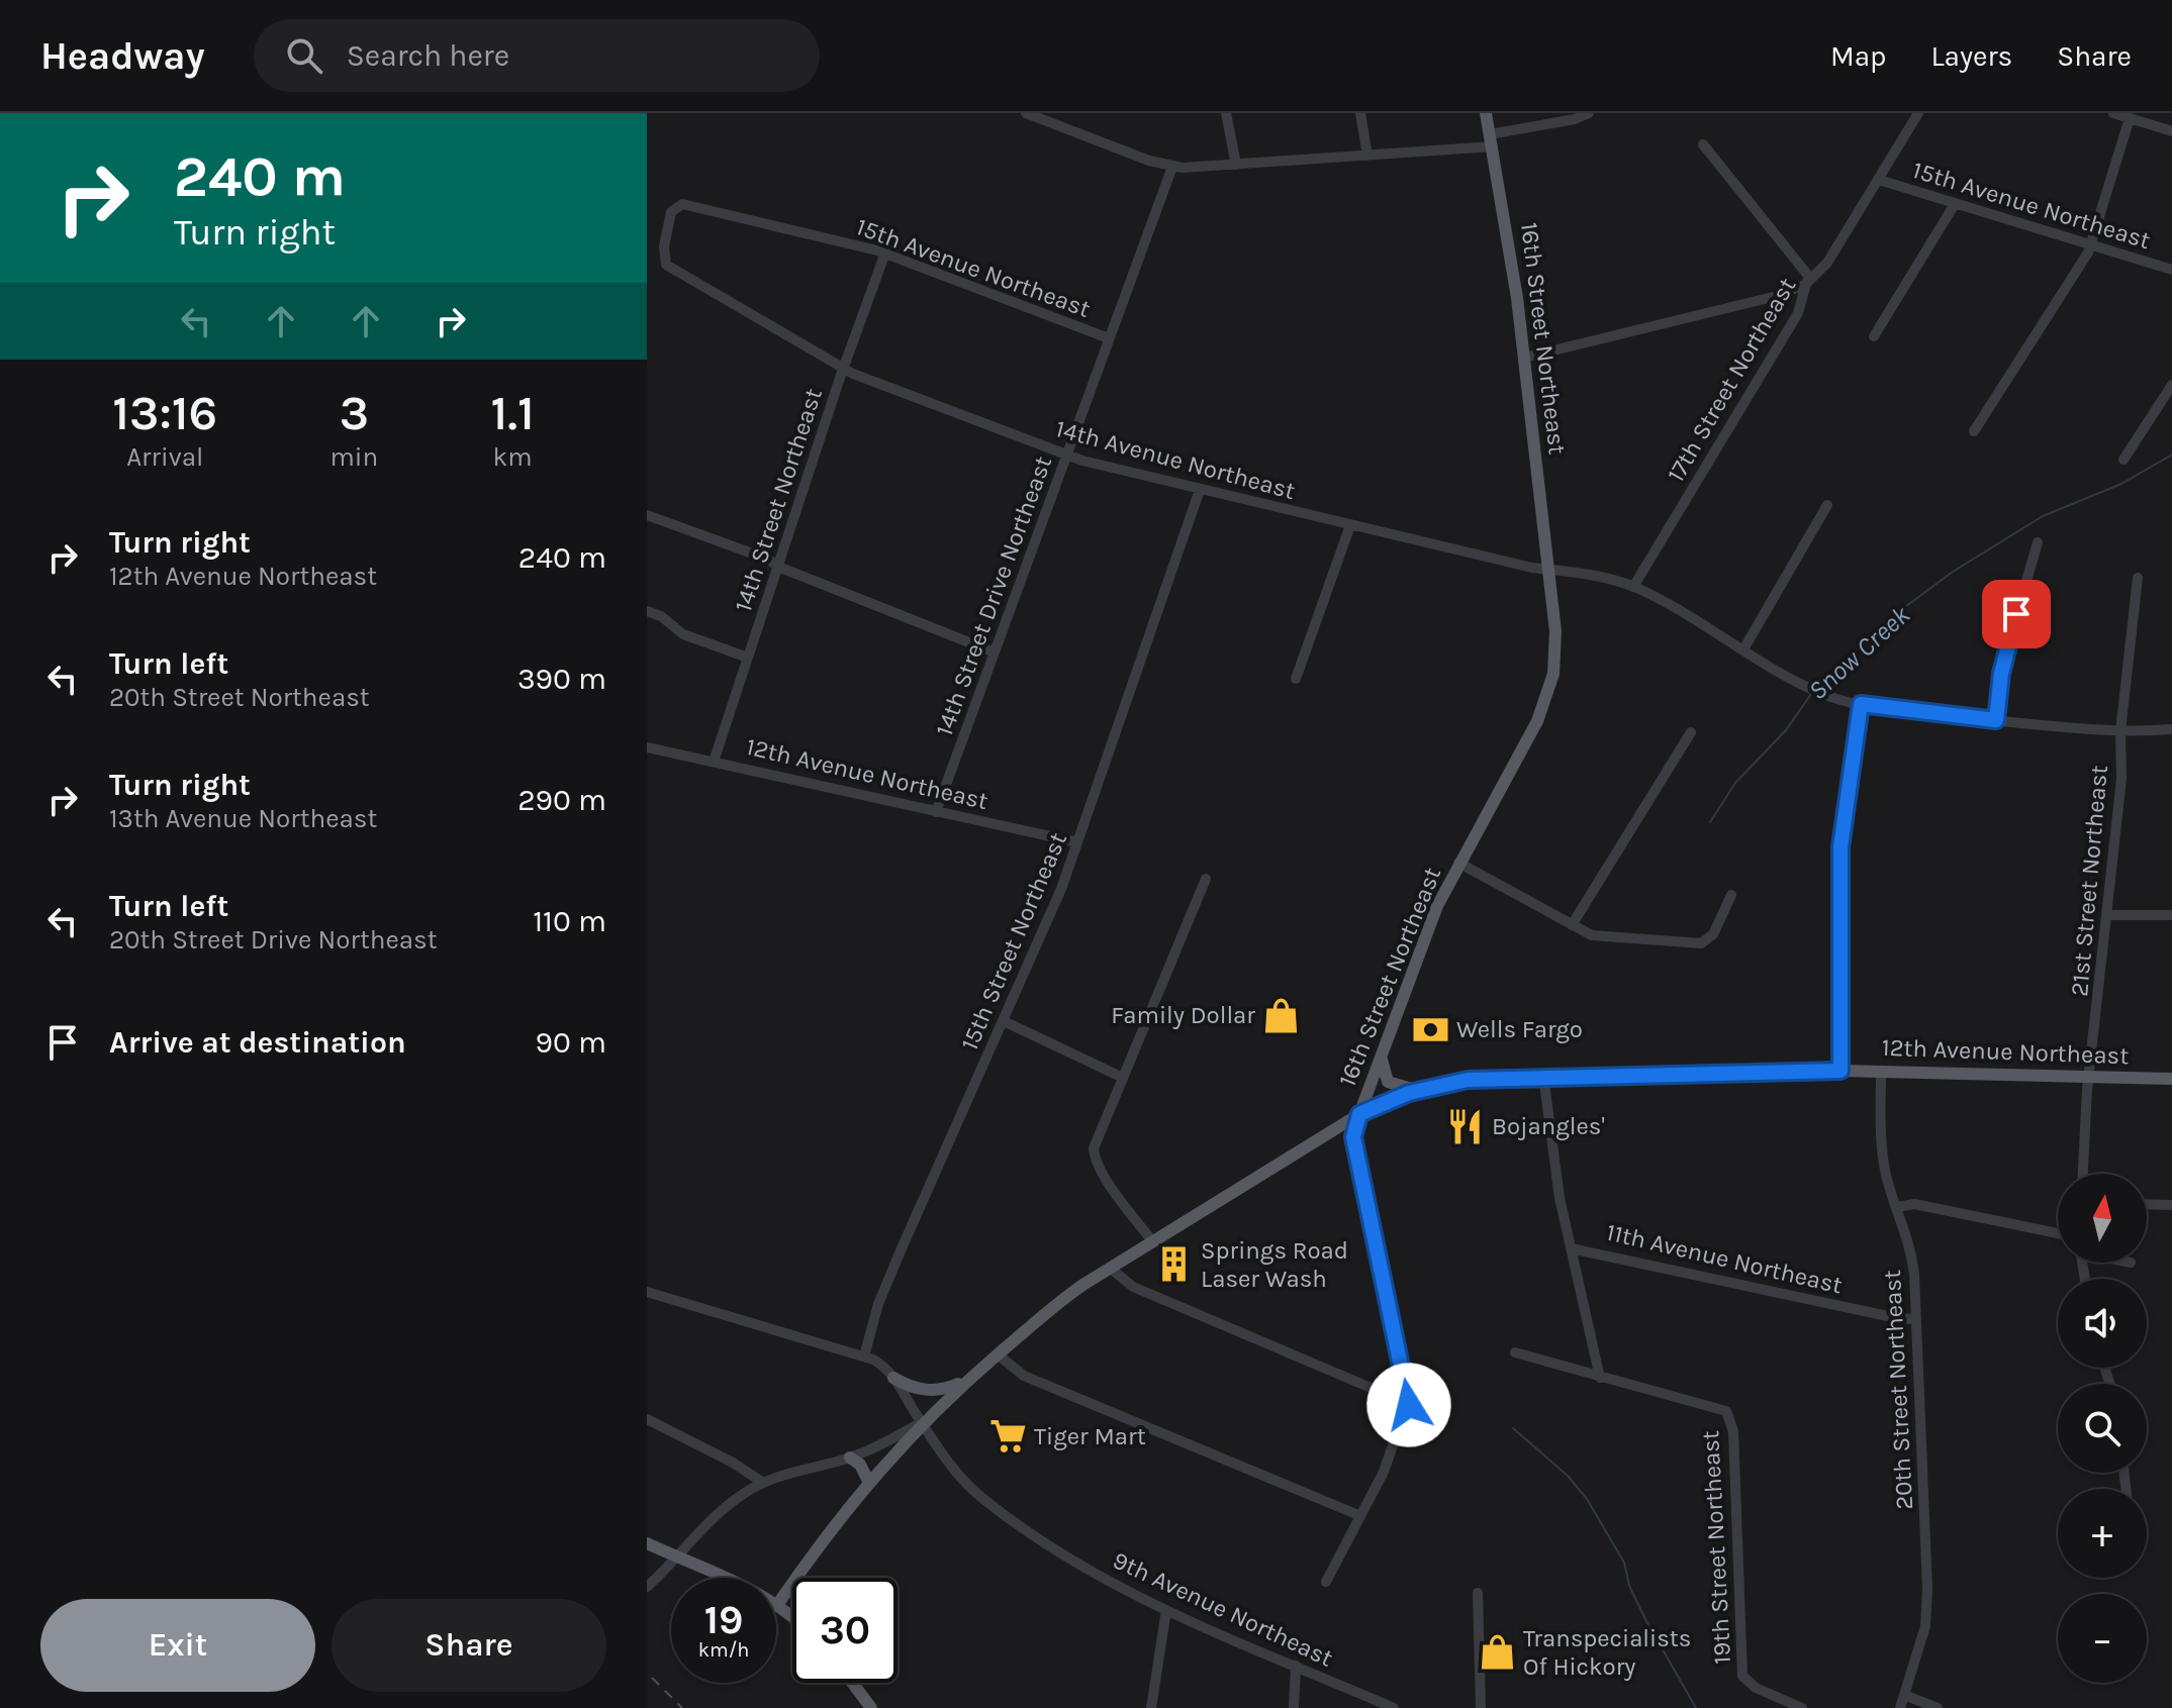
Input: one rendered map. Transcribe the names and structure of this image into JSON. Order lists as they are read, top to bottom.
{
  "streets": {
    "main road": ["16th Street Northeast", "12th Avenue Northeast"],
    "street": [
      "15th Avenue Northeast",
      "17th Street Northeast",
      "14th Avenue Northeast",
      "14th Street Northeast",
      "14th Street Drive Northeast",
      "21st Street Northeast",
      "15th Street Northeast",
      "11th Avenue Northeast",
      "20th Street Northeast",
      "19th Street Northeast",
      "9th Avenue Northeast"
    ]
  },
  "crossings": [
    ["15th Avenue Northeast", "17th Street Northeast"],
    ["15th Avenue Northeast", "14th Avenue Northeast"],
    ["15th Avenue Northeast", "14th Street Northeast"],
    ["15th Avenue Northeast", "14th Street Drive Northeast"],
    ["16th Street Northeast", "14th Avenue Northeast"],
    ["16th Street Northeast", "12th Avenue Northeast"],
    ["16th Street Northeast", "9th Avenue Northeast"],
    ["17th Street Northeast", "14th Avenue Northeast"],
    ["14th Avenue Northeast", "14th Street Northeast"],
    ["14th Avenue Northeast", "14th Street Drive Northeast"],
    ["14th Avenue Northeast", "21st Street Northeast"],
    ["14th Avenue Northeast", "15th Street Northeast"],
    ["14th Street Northeast", "12th Avenue Northeast"],
    ["14th Street Drive Northeast", "12th Avenue Northeast"],
    ["12th Avenue Northeast", "21st Street Northeast"],
    ["12th Avenue Northeast", "15th Street Northeast"],
    ["12th Avenue Northeast", "20th Street Northeast"],
    ["15th Street Northeast", "9th Avenue Northeast"],
    ["11th Avenue Northeast", "20th Street Northeast"]
  ],
  "water": ["Snow Creek"],
  "places": {
    "shop": ["Family Dollar", "Transpecialists Of Hickory"],
    "bank": ["Wells Fargo"],
    "restaurant": ["Bojangles'"],
    "building": ["Springs Road Laser Wash"],
    "supermarket": ["Tiger Mart"]
  },
  "north": "top",
  "page": {
    "header": "Headway",
    "search": "Search here",
    "nav": ["Map", "Layers", "Share"],
    "turn": ["240 m", "Turn right"],
    "eta": [
      "13:16",
      "Arrival",
      "3",
      "min",
      "1.1",
      "km"
    ],
    "list": [
      {
        "name": "Turn right",
        "note": "12th Avenue Northeast",
        "value": "240 m"
      },
      {
        "name": "Turn left",
        "note": "20th Street Northeast",
        "value": "390 m"
      },
      {
        "name": "Turn right",
        "note": "13th Avenue Northeast",
        "value": "290 m"
      },
      {
        "name": "Turn left",
        "note": "20th Street Drive Northeast",
        "value": "110 m"
      },
      {
        "name": "Arrive at destination",
        "value": "90 m"
      }
    ],
    "map_buttons": ["+", "−"],
    "speed": "19 km/h",
    "limit": "30",
    "buttons": ["Exit", "Share"]
  }
}
